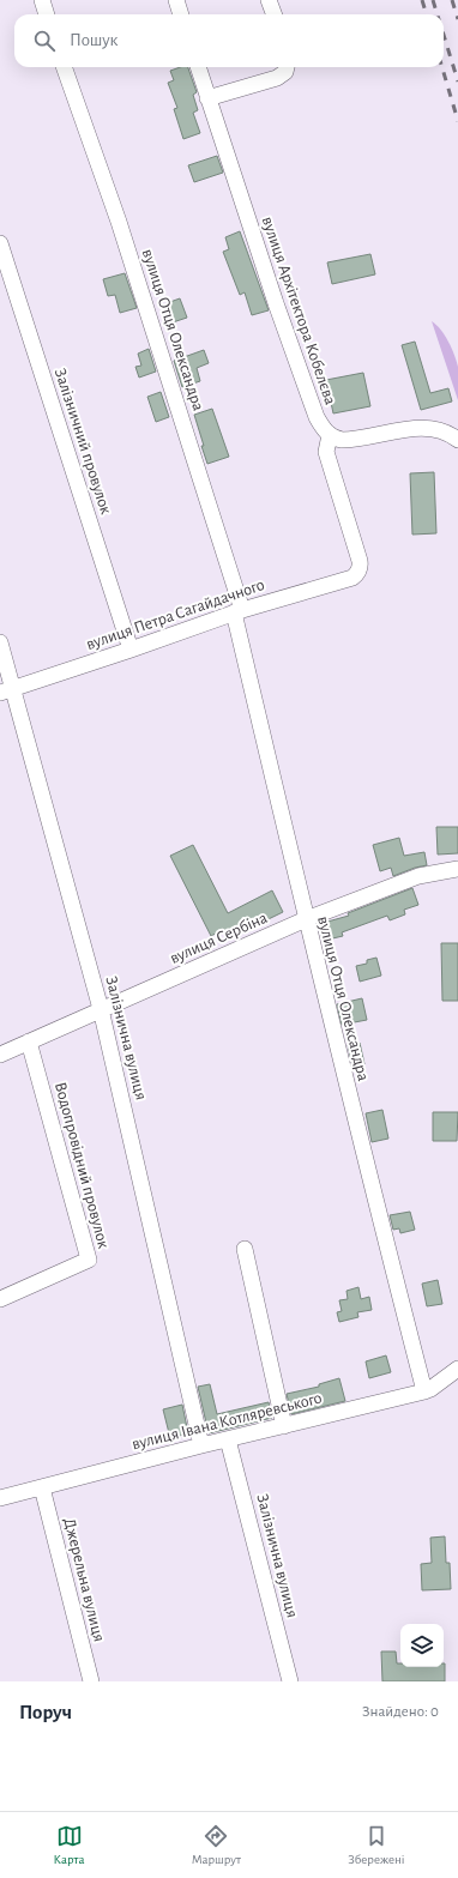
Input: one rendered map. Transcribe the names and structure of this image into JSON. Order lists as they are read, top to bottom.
{
  "streets": {
    "street": [
      "вулиця Архітектора Кобелєва",
      "вулиця Отця Олександра",
      "Залізничний провулок",
      "вулиця Петра Сагайдачного",
      "вулиця Сербіна",
      "Залізнична вулиця",
      "Водопровідний провулок",
      "вулиця Івана Котляревського",
      "Джерельна вулиця"
    ]
  },
  "crossings": [
    ["вулиця Архітектора Кобелєва", "вулиця Петра Сагайдачного"],
    ["вулиця Отця Олександра", "вулиця Петра Сагайдачного"],
    ["вулиця Отця Олександра", "вулиця Сербіна"],
    ["вулиця Отця Олександра", "вулиця Івана Котляревського"],
    ["Залізничний провулок", "вулиця Петра Сагайдачного"],
    ["вулиця Петра Сагайдачного", "Залізнична вулиця"],
    ["вулиця Сербіна", "Залізнична вулиця"],
    ["вулиця Сербіна", "Водопровідний провулок"],
    ["Залізнична вулиця", "вулиця Івана Котляревського"],
    ["вулиця Івана Котляревського", "Джерельна вулиця"]
  ],
  "page": {
    "search": "Пошук",
    "heading": ["Поруч", "Знайдено: 0"],
    "nav": ["Карта", "Маршрут", "Збережені"]
  }
}
